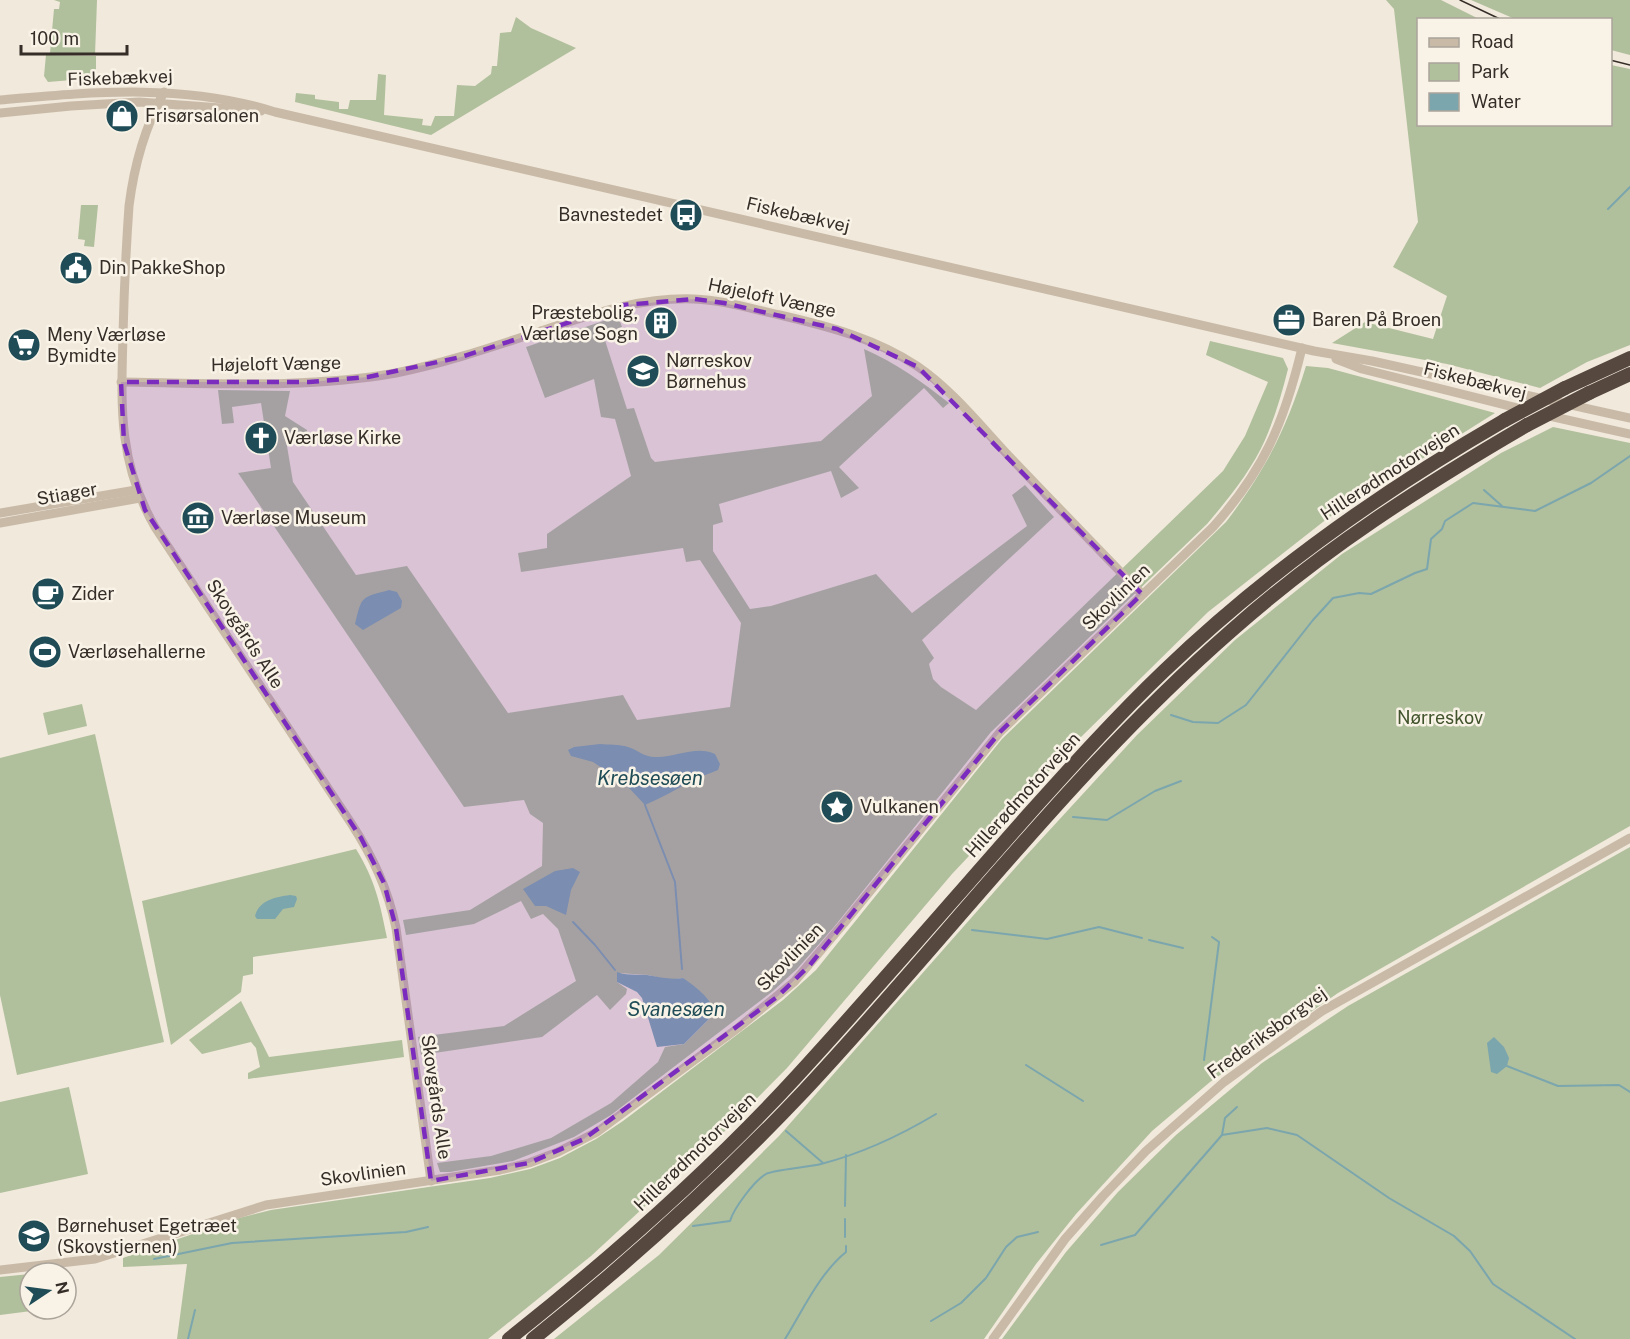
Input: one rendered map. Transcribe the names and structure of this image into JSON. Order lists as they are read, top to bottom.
{
  "streets": {
    "highway": ["Hillerødmotorvejen"],
    "street": [
      "Fiskebækvej",
      "Højeloft Vænge",
      "Stiager",
      "Skovlinien",
      "Skovgårds Alle",
      "Frederiksborgvej"
    ]
  },
  "crossings": [
    ["Fiskebækvej", "Skovlinien"],
    ["Fiskebækvej", "Skovgårds Alle"],
    ["Højeloft Vænge", "Skovlinien"],
    ["Højeloft Vænge", "Skovgårds Alle"],
    ["Stiager", "Skovgårds Alle"],
    ["Skovlinien", "Skovgårds Alle"]
  ],
  "water": ["Krebsesøen", "Svanesøen"],
  "parks": ["Nørreskov"],
  "places": {
    "shop": ["Frisørsalonen"],
    "bus stop": ["Bavnestedet"],
    "public building": ["Din PakkeShop"],
    "office": ["Baren På Broen"],
    "building": ["Præstebolig, Værløse Sogn"],
    "supermarket": ["Meny Værløse Bymidte"],
    "school or university": ["Nørreskov Børnehus", "Børnehuset Egetræet (Skovstjernen)"],
    "church": ["Værløse Kirke"],
    "museum": ["Værløse Museum"],
    "cafe": ["Zider"],
    "sports": ["Værløsehallerne"],
    "place": ["Vulkanen"]
  },
  "legend": ["Road", "Park", "Water"],
  "scale_bar": "100 m",
  "north": "right"
}
